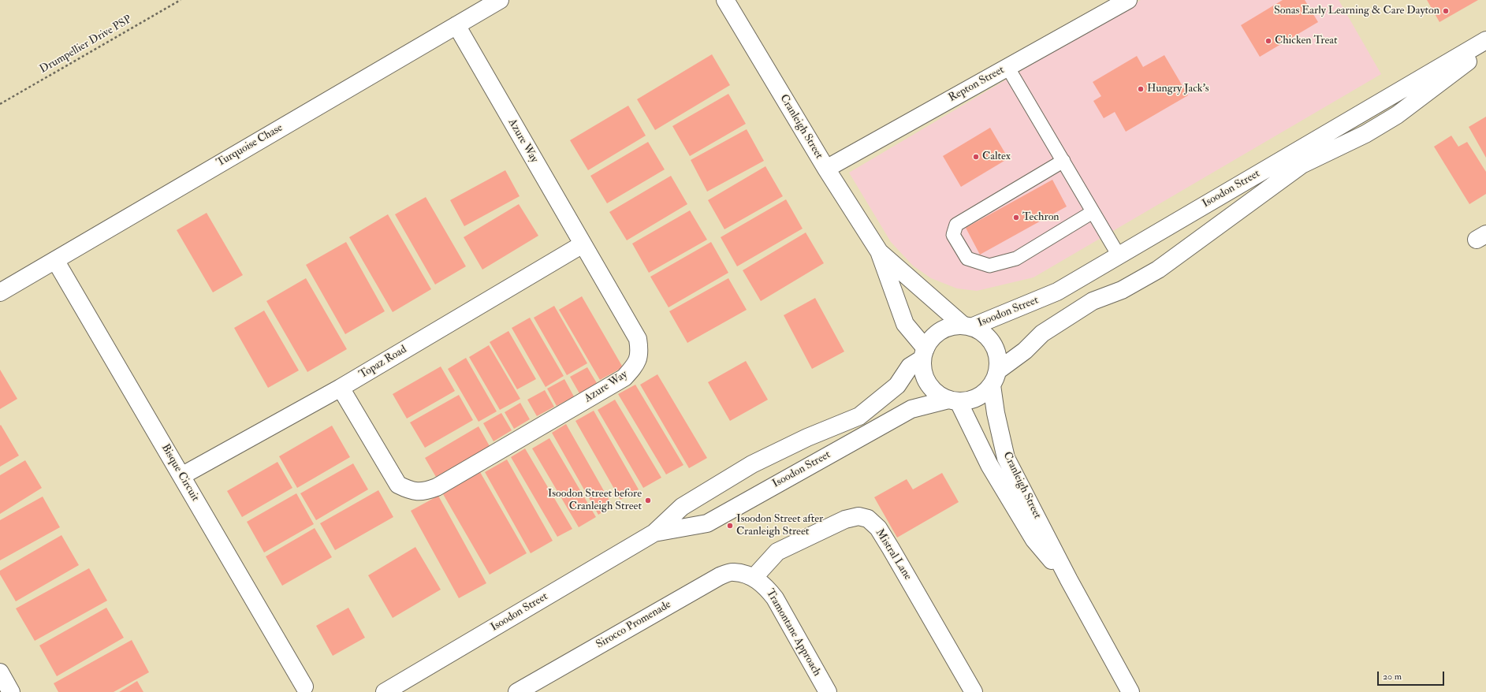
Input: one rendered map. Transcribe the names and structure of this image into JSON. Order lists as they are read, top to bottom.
{
  "streets": {
    "street": [
      "Repton Street",
      "Cranleigh Street",
      "Azure Way",
      "Turquoise Chase",
      "Isoodon Street",
      "Topaz Road",
      "Bisque Circuit",
      "Mistral Lane",
      "Sirocco Promenade",
      "Tramontane Approach"
    ],
    "path": ["Drumpellier Drive PSP"]
  },
  "crossings": [
    ["Repton Street", "Cranleigh Street"],
    ["Cranleigh Street", "Isoodon Street"],
    ["Azure Way", "Turquoise Chase"],
    ["Azure Way", "Topaz Road"],
    ["Turquoise Chase", "Bisque Circuit"],
    ["Topaz Road", "Bisque Circuit"],
    ["Mistral Lane", "Sirocco Promenade"],
    ["Mistral Lane", "Tramontane Approach"],
    ["Sirocco Promenade", "Tramontane Approach"]
  ],
  "places": [
    "Sonas Early Learning & Care Dayton",
    "Chicken Treat",
    "Hungry Jack's",
    "Caltex",
    "Techron",
    "Isoodon Street before Cranleigh Street",
    "Isoodon Street after Cranleigh Street"
  ],
  "scale_bar": "20 m"
}
